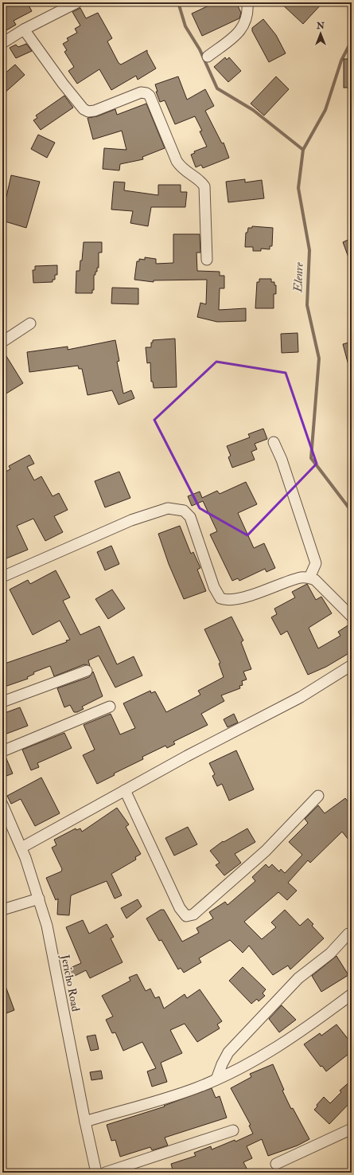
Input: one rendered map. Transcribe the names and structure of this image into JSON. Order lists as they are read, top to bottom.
{
  "streets": {
    "street": ["Jericho Road"]
  },
  "water": ["Elenre"],
  "north": "top"
}
